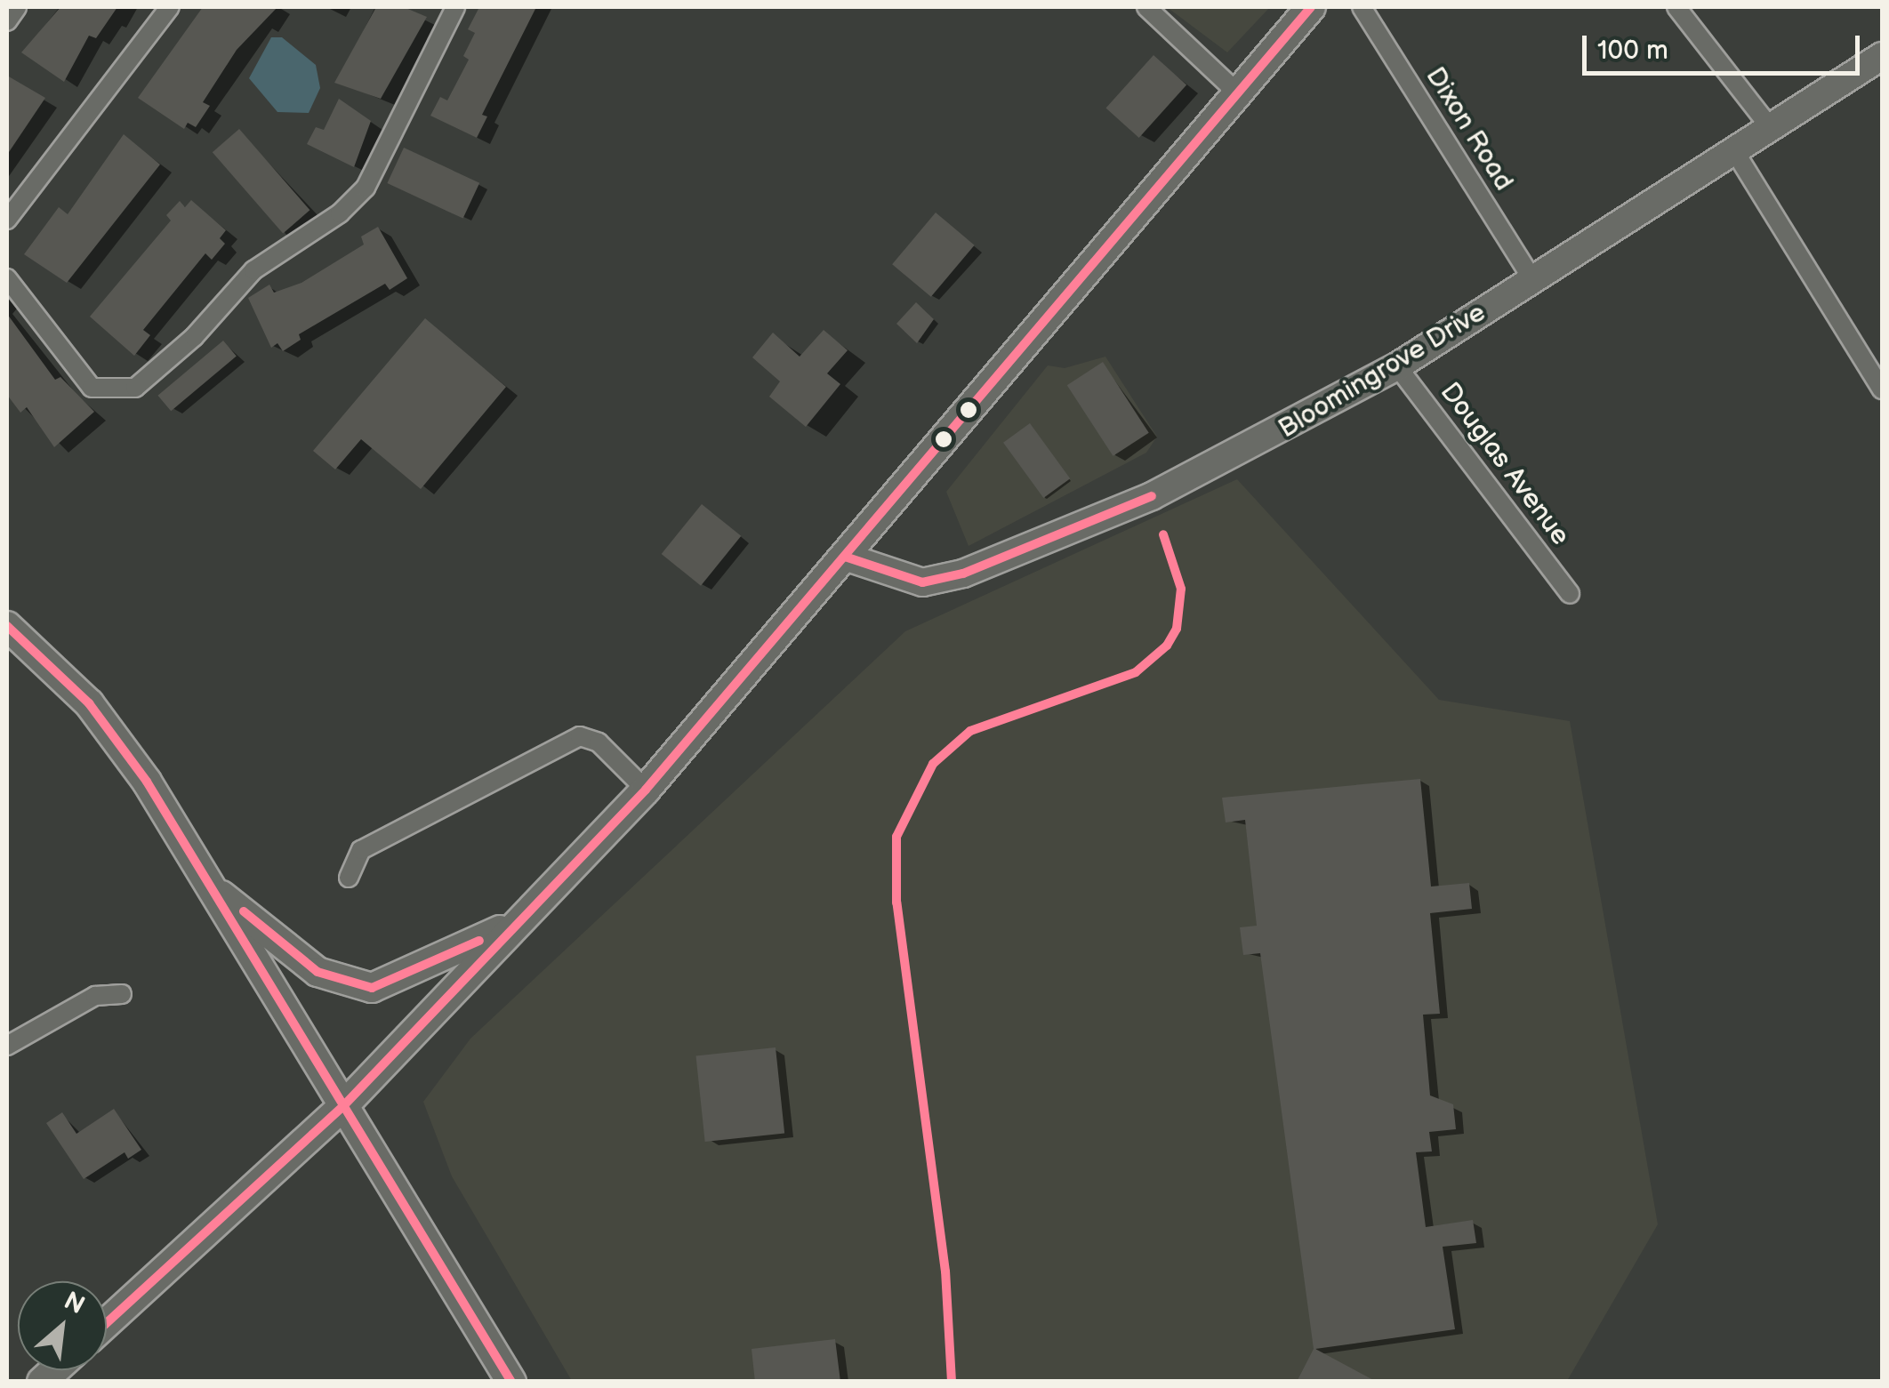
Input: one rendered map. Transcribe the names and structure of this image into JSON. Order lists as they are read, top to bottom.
{
  "streets": {
    "street": ["Dixon Road", "Bloomingrove Drive", "Douglas Avenue"]
  },
  "crossings": [
    ["Dixon Road", "Bloomingrove Drive"],
    ["Bloomingrove Drive", "Douglas Avenue"]
  ],
  "scale_bar": "100 m",
  "north": "top right"
}
